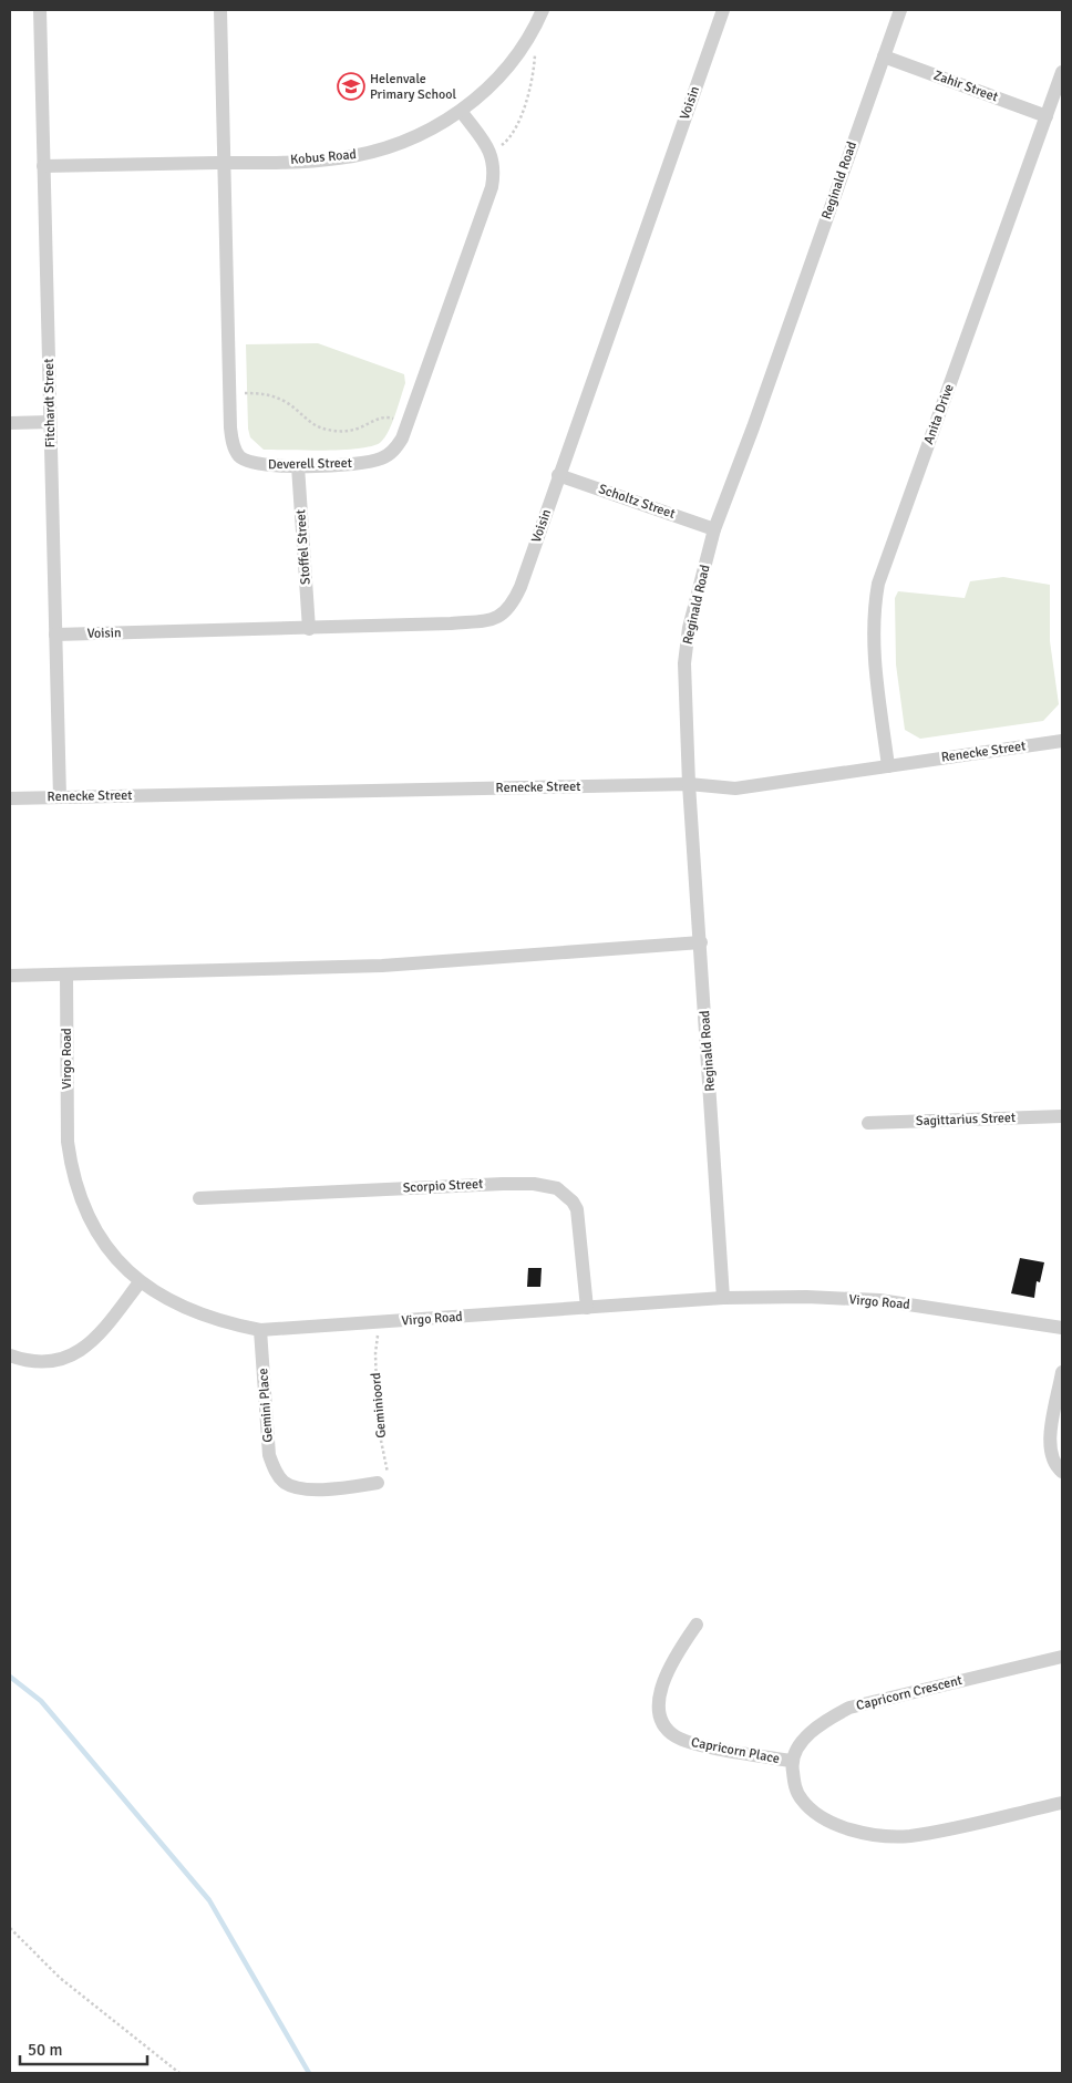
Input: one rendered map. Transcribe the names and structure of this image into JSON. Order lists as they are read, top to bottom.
{
  "streets": {
    "street": [
      "Zahir Street",
      "Voisin",
      "Kobus Road",
      "Reginald Road",
      "Fitchardt Street",
      "Anita Drive",
      "Deverell Street",
      "Scholtz Street",
      "Stoffel Street",
      "Renecke Street",
      "Virgo Road",
      "Sagittarius Street",
      "Scorpio Street",
      "Gemini Place",
      "Capricorn Crescent",
      "Capricorn Place"
    ],
    "path": ["Geminioord"]
  },
  "crossings": [
    ["Zahir Street", "Reginald Road"],
    ["Zahir Street", "Anita Drive"],
    ["Voisin", "Fitchardt Street"],
    ["Voisin", "Scholtz Street"],
    ["Voisin", "Stoffel Street"],
    ["Kobus Road", "Fitchardt Street"],
    ["Kobus Road", "Deverell Street"],
    ["Reginald Road", "Scholtz Street"],
    ["Reginald Road", "Renecke Street"],
    ["Reginald Road", "Virgo Road"],
    ["Fitchardt Street", "Renecke Street"],
    ["Anita Drive", "Renecke Street"],
    ["Deverell Street", "Stoffel Street"],
    ["Virgo Road", "Scorpio Street"],
    ["Virgo Road", "Gemini Place"],
    ["Virgo Road", "Geminioord"],
    ["Gemini Place", "Geminioord"],
    ["Capricorn Crescent", "Capricorn Place"]
  ],
  "places": {
    "school or university": ["Helenvale Primary School"]
  },
  "scale_bar": "50 m"
}
